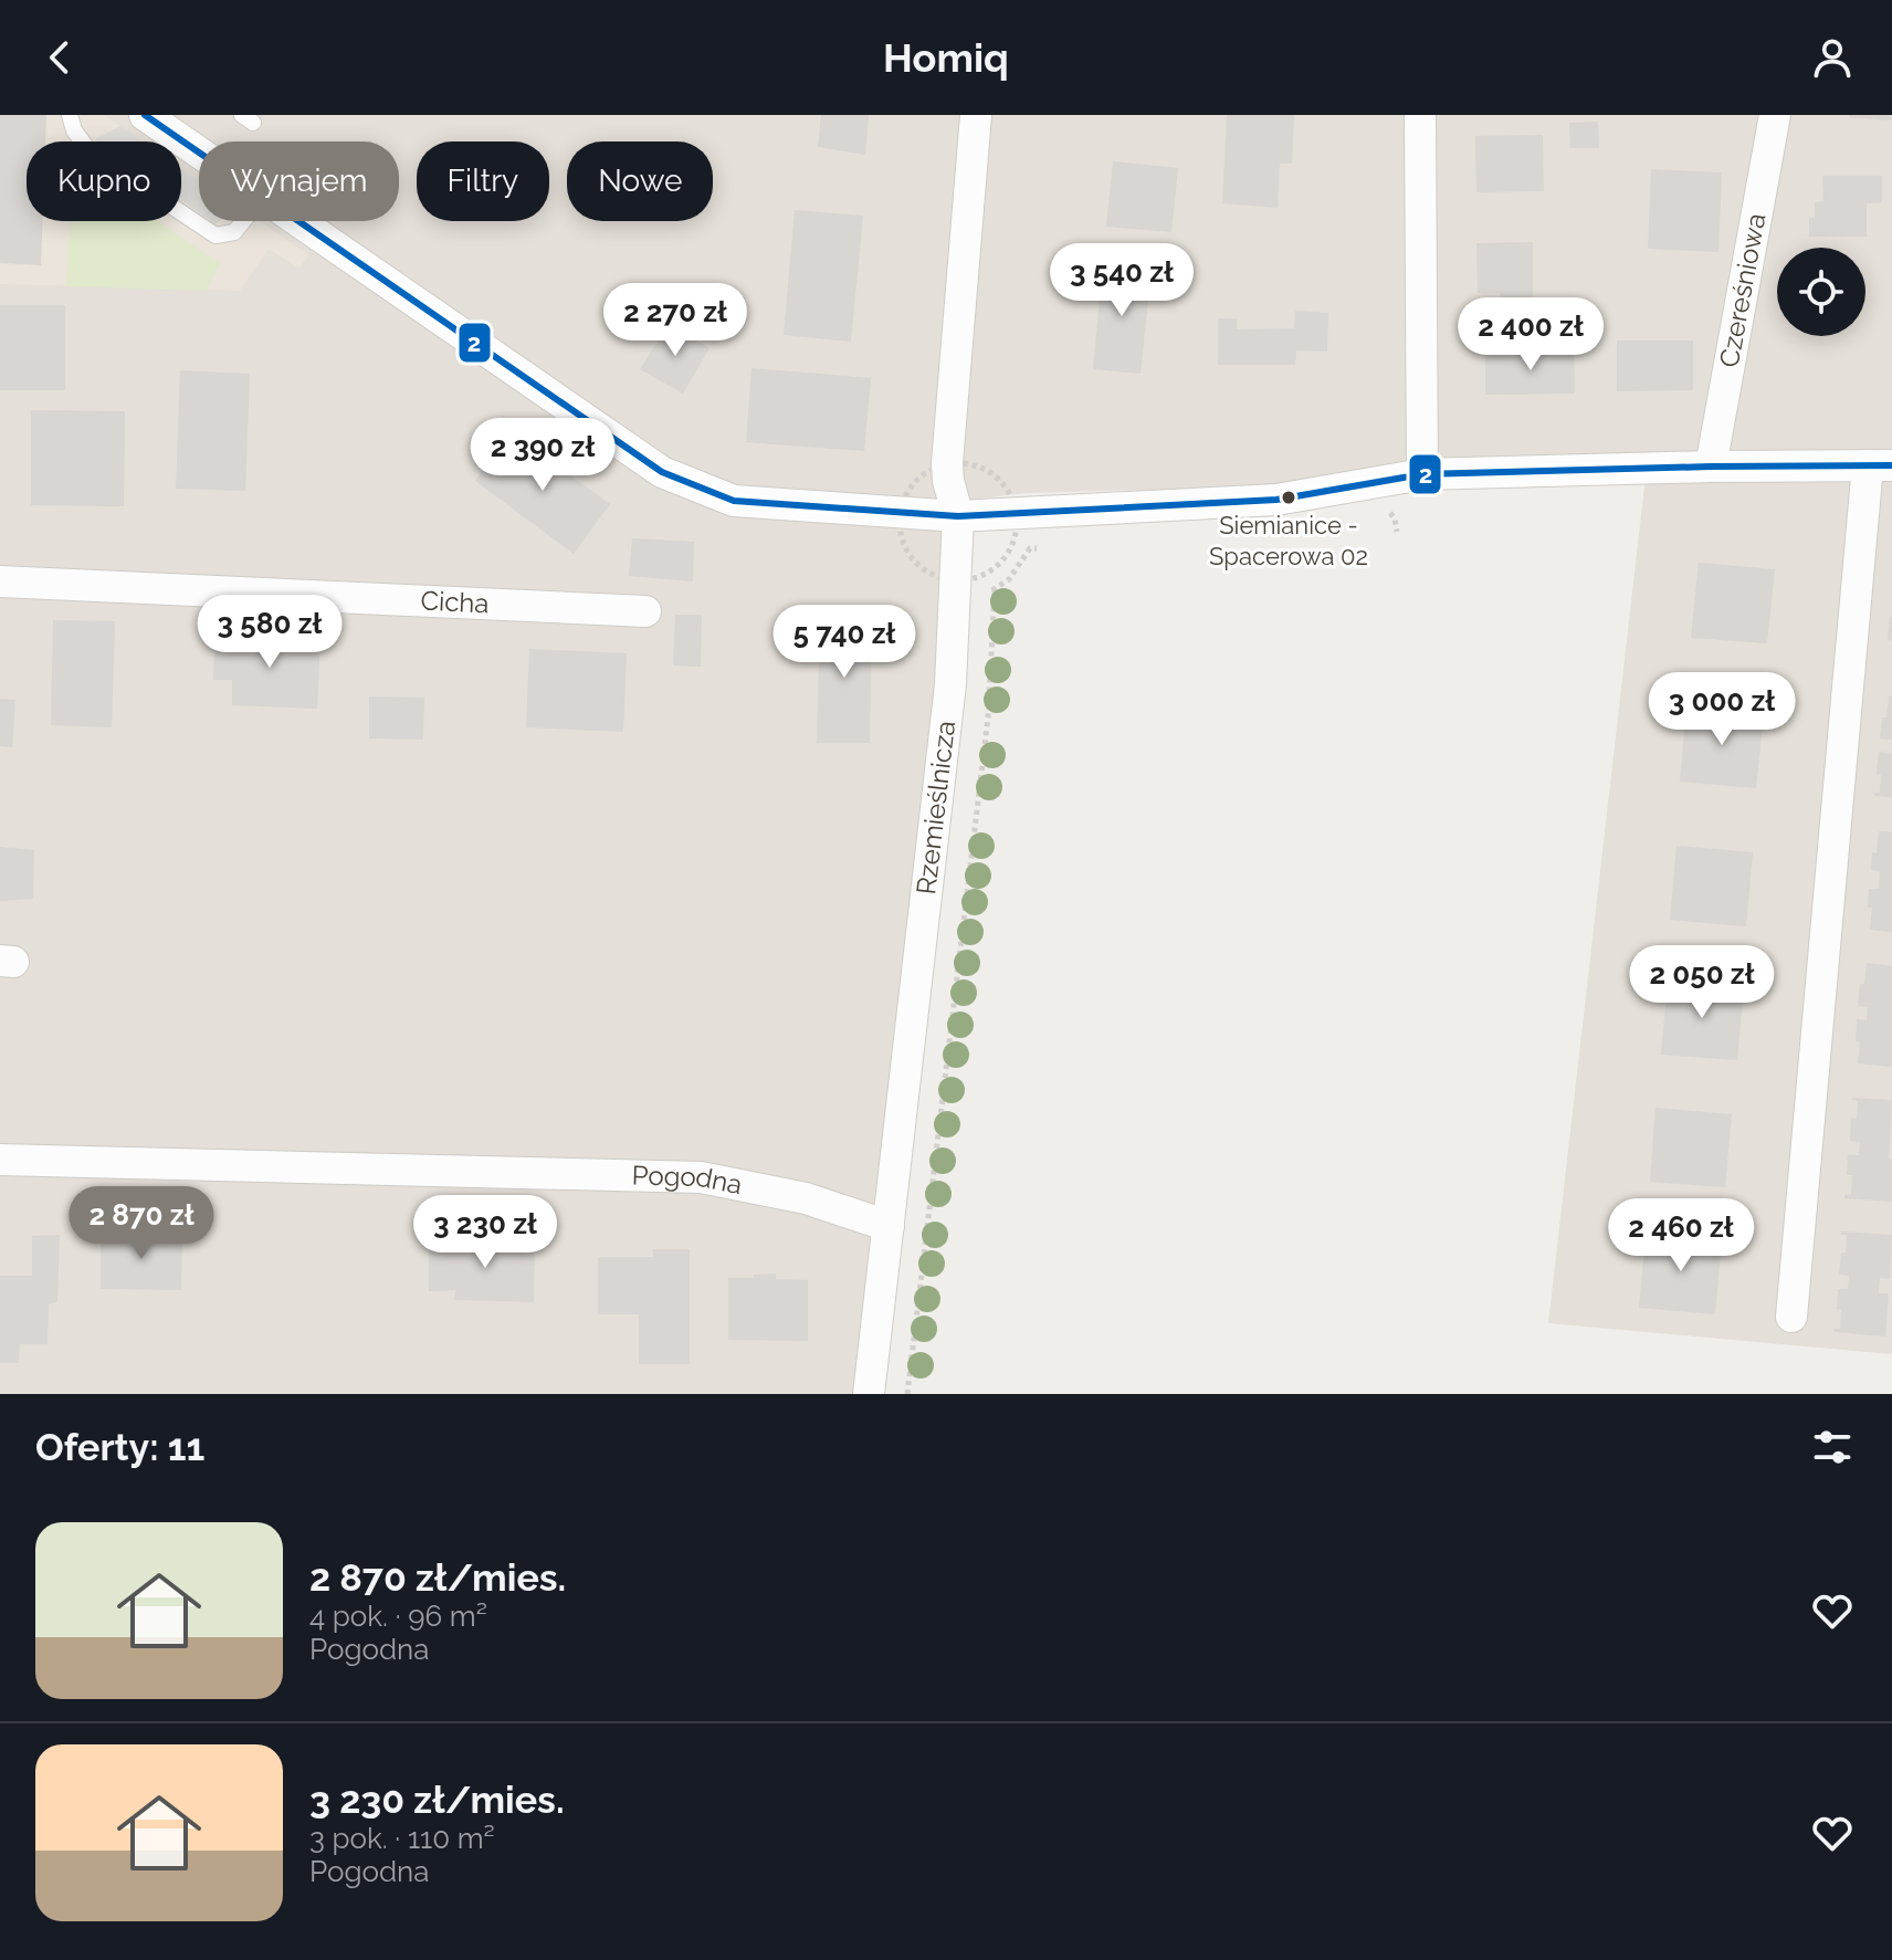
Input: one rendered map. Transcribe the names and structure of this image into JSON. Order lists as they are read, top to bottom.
{
  "streets": {
    "street": [
      "Czereśniowa",
      "Cicha",
      "Rzemieślnicza",
      "Pogodna"
    ]
  },
  "crossings": [
    ["Rzemieślnicza", "Pogodna"]
  ],
  "places": ["Siemianice - Spacerowa 02"],
  "lines": ["transit line 2"],
  "page": {
    "header": "Homiq",
    "chip": [
      "Kupno",
      "Wynajem",
      "Filtry",
      "Nowe"
    ],
    "price": [
      "3 540 zł",
      "2 270 zł",
      "2 400 zł",
      "2 390 zł",
      "3 580 zł",
      "5 740 zł",
      "3 000 zł",
      "2 050 zł",
      "2 870 zł",
      "3 230 zł",
      "2 460 zł"
    ],
    "heading": "Oferty: 11",
    "list": [
      {
        "name": "2 870 zł/mies.",
        "note": "4 pok. · 96 m² · Pogodna"
      },
      {
        "name": "3 230 zł/mies.",
        "note": "3 pok. · 110 m² · Pogodna"
      }
    ]
  }
}
